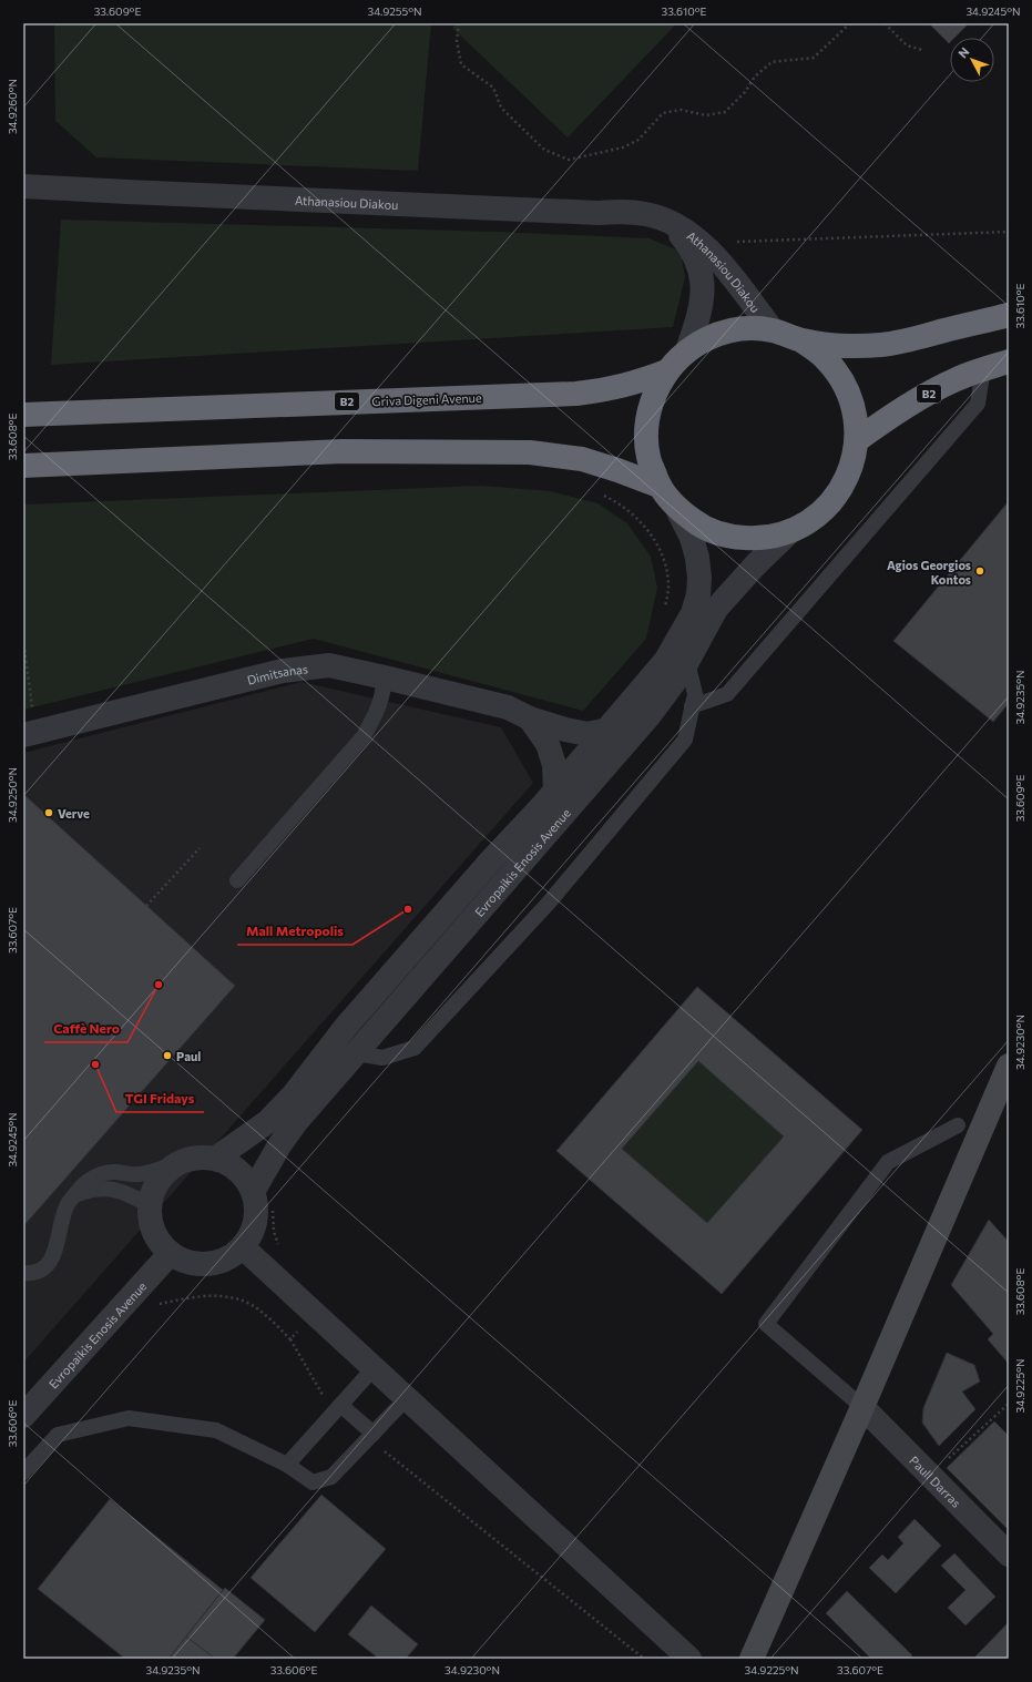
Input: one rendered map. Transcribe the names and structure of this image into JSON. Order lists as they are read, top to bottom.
{
  "streets": {
    "highway": ["B2", "Griva Digeni Avenue"],
    "street": [
      "Athanasiou Diakou",
      "Dimitsanas",
      "Evropaikis Enosis Avenue",
      "Paull Darras"
    ]
  },
  "crossings": [
    ["Athanasiou Diakou", "Griva Digeni Avenue"],
    ["B2", "Griva Digeni Avenue"],
    ["Griva Digeni Avenue", "Evropaikis Enosis Avenue"],
    ["Dimitsanas", "Evropaikis Enosis Avenue"]
  ],
  "places": [
    "Agios Georgios Kontos",
    "Verve",
    "Mall Metropolis",
    "Caffè Nero",
    "Paul",
    "TGI Fridays"
  ],
  "north": "top left",
  "coordinates": [
    "33.609°E",
    "34.9255°N",
    "33.610°E",
    "34.9245°N",
    "34.9260°N",
    "33.608°E",
    "34.9235°N",
    "34.9250°N",
    "33.607°E",
    "34.9230°N",
    "34.9225°N",
    "33.606°E"
  ]
}
